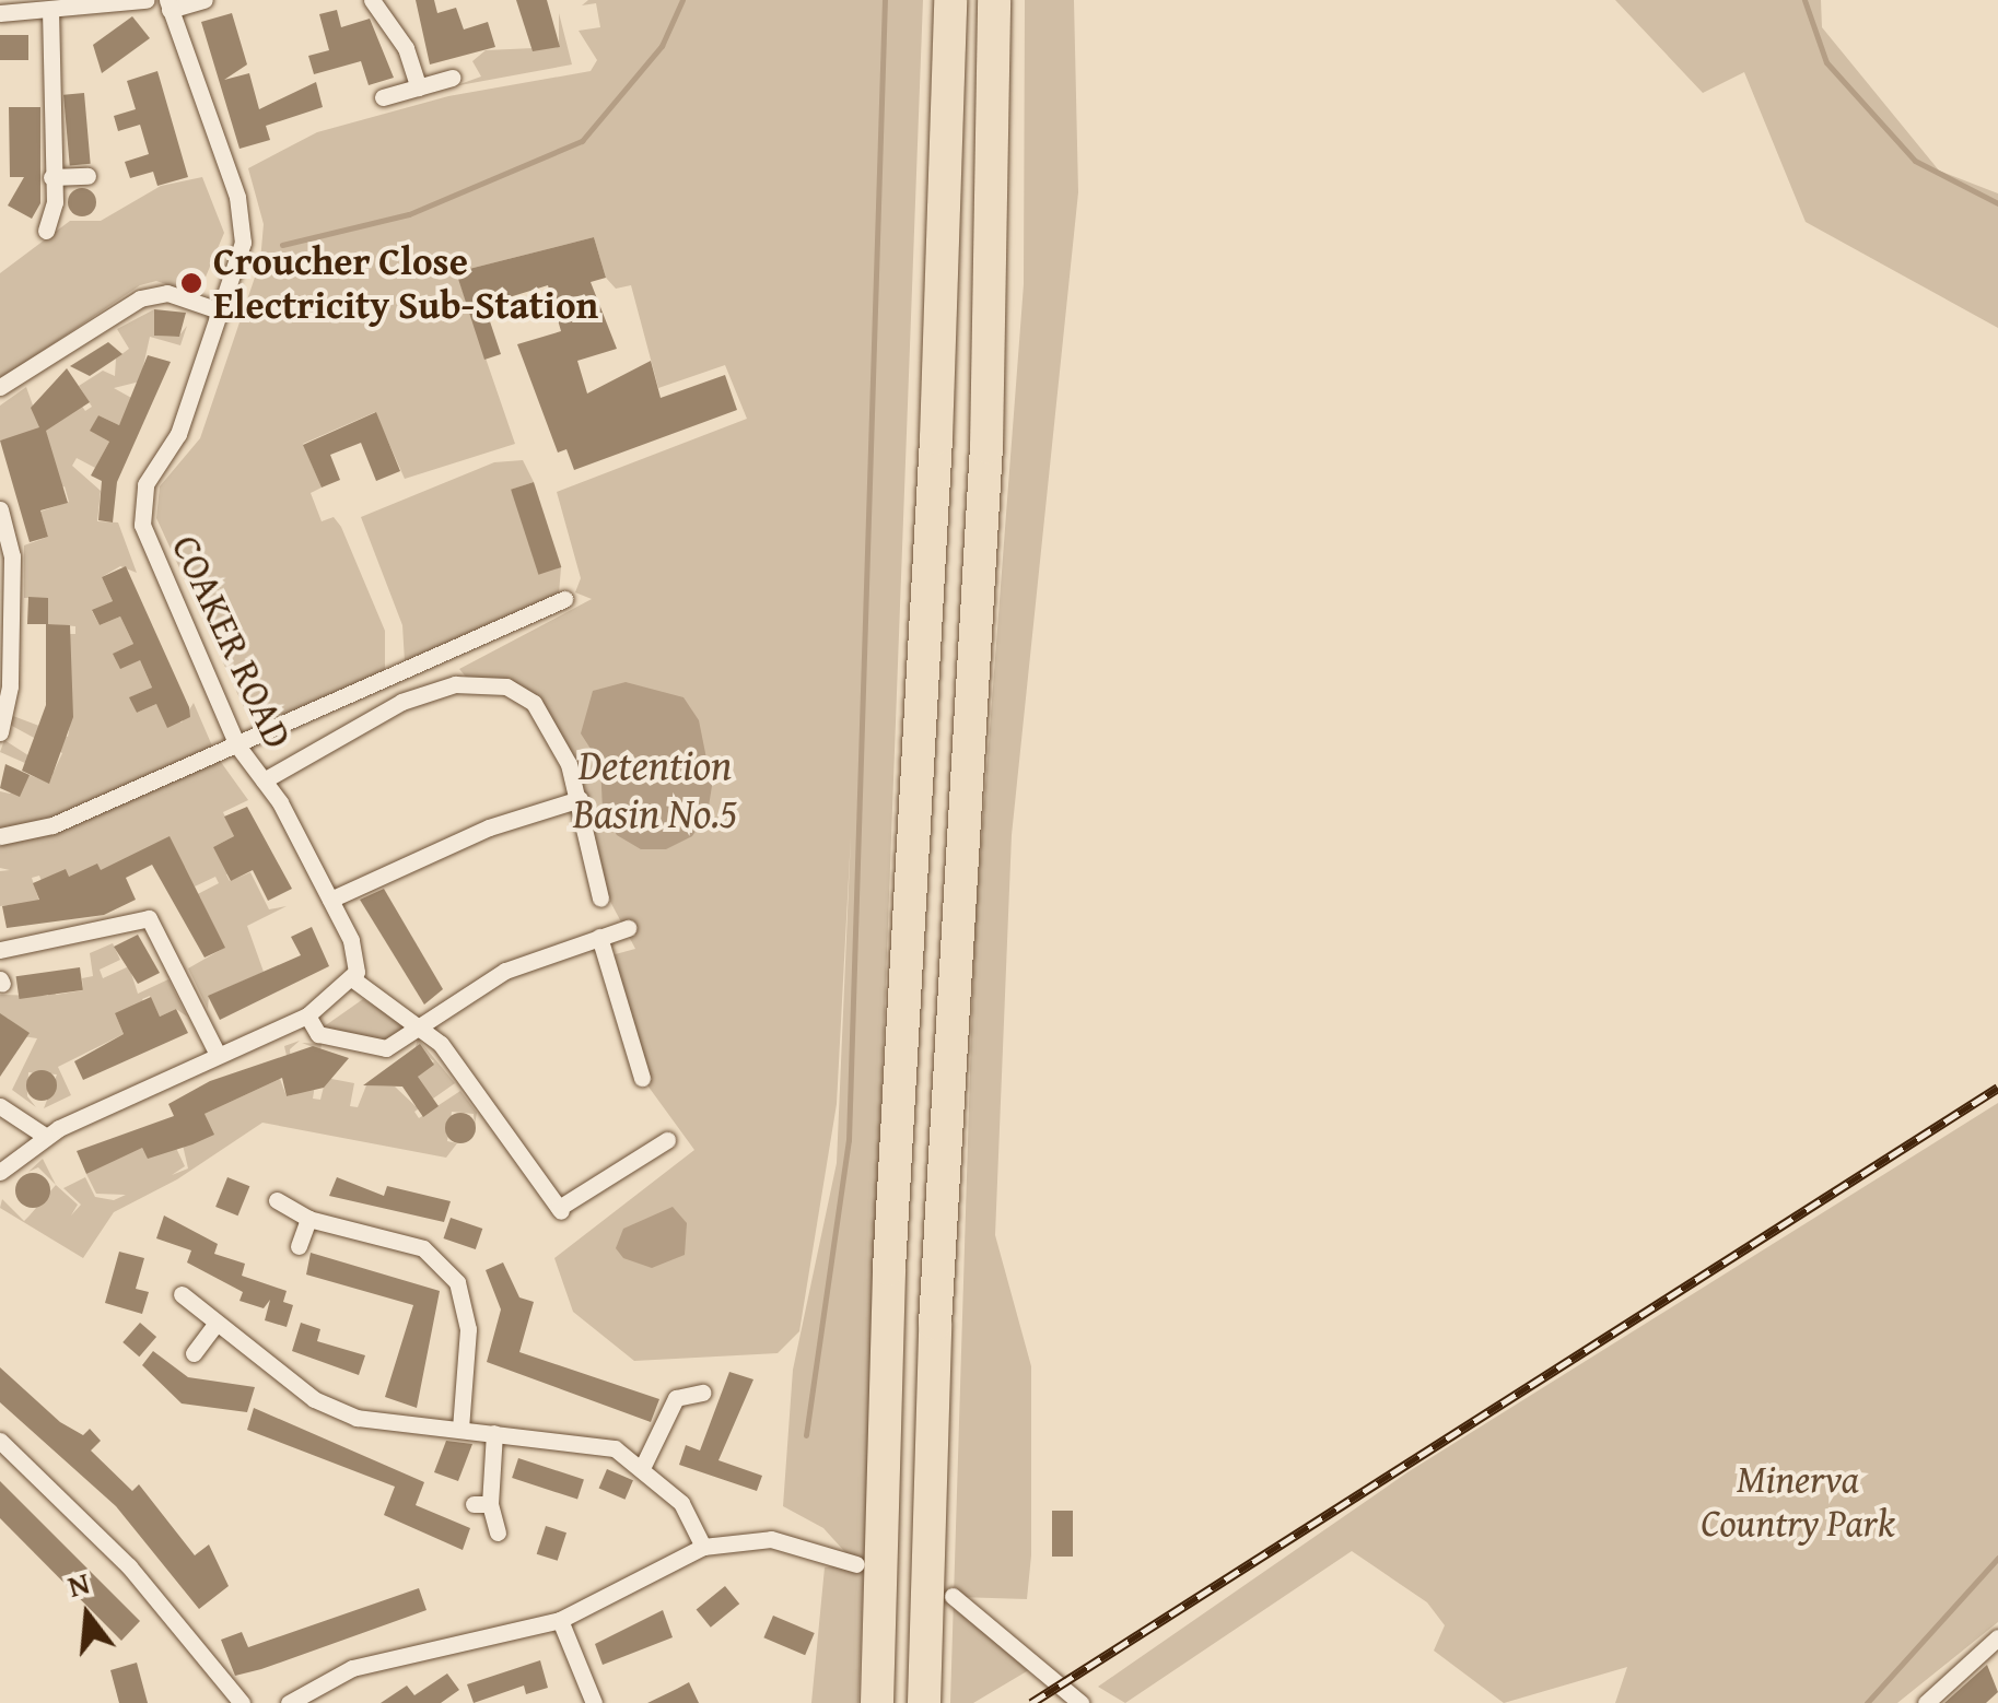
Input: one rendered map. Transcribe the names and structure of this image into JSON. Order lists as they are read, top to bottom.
{
  "streets": {
    "street": ["COAKER ROAD"]
  },
  "water": ["Detention Basin No.5"],
  "parks": ["Minerva Country Park"],
  "places": ["Croucher Close Electricity Sub-Station"],
  "north": "top"
}
